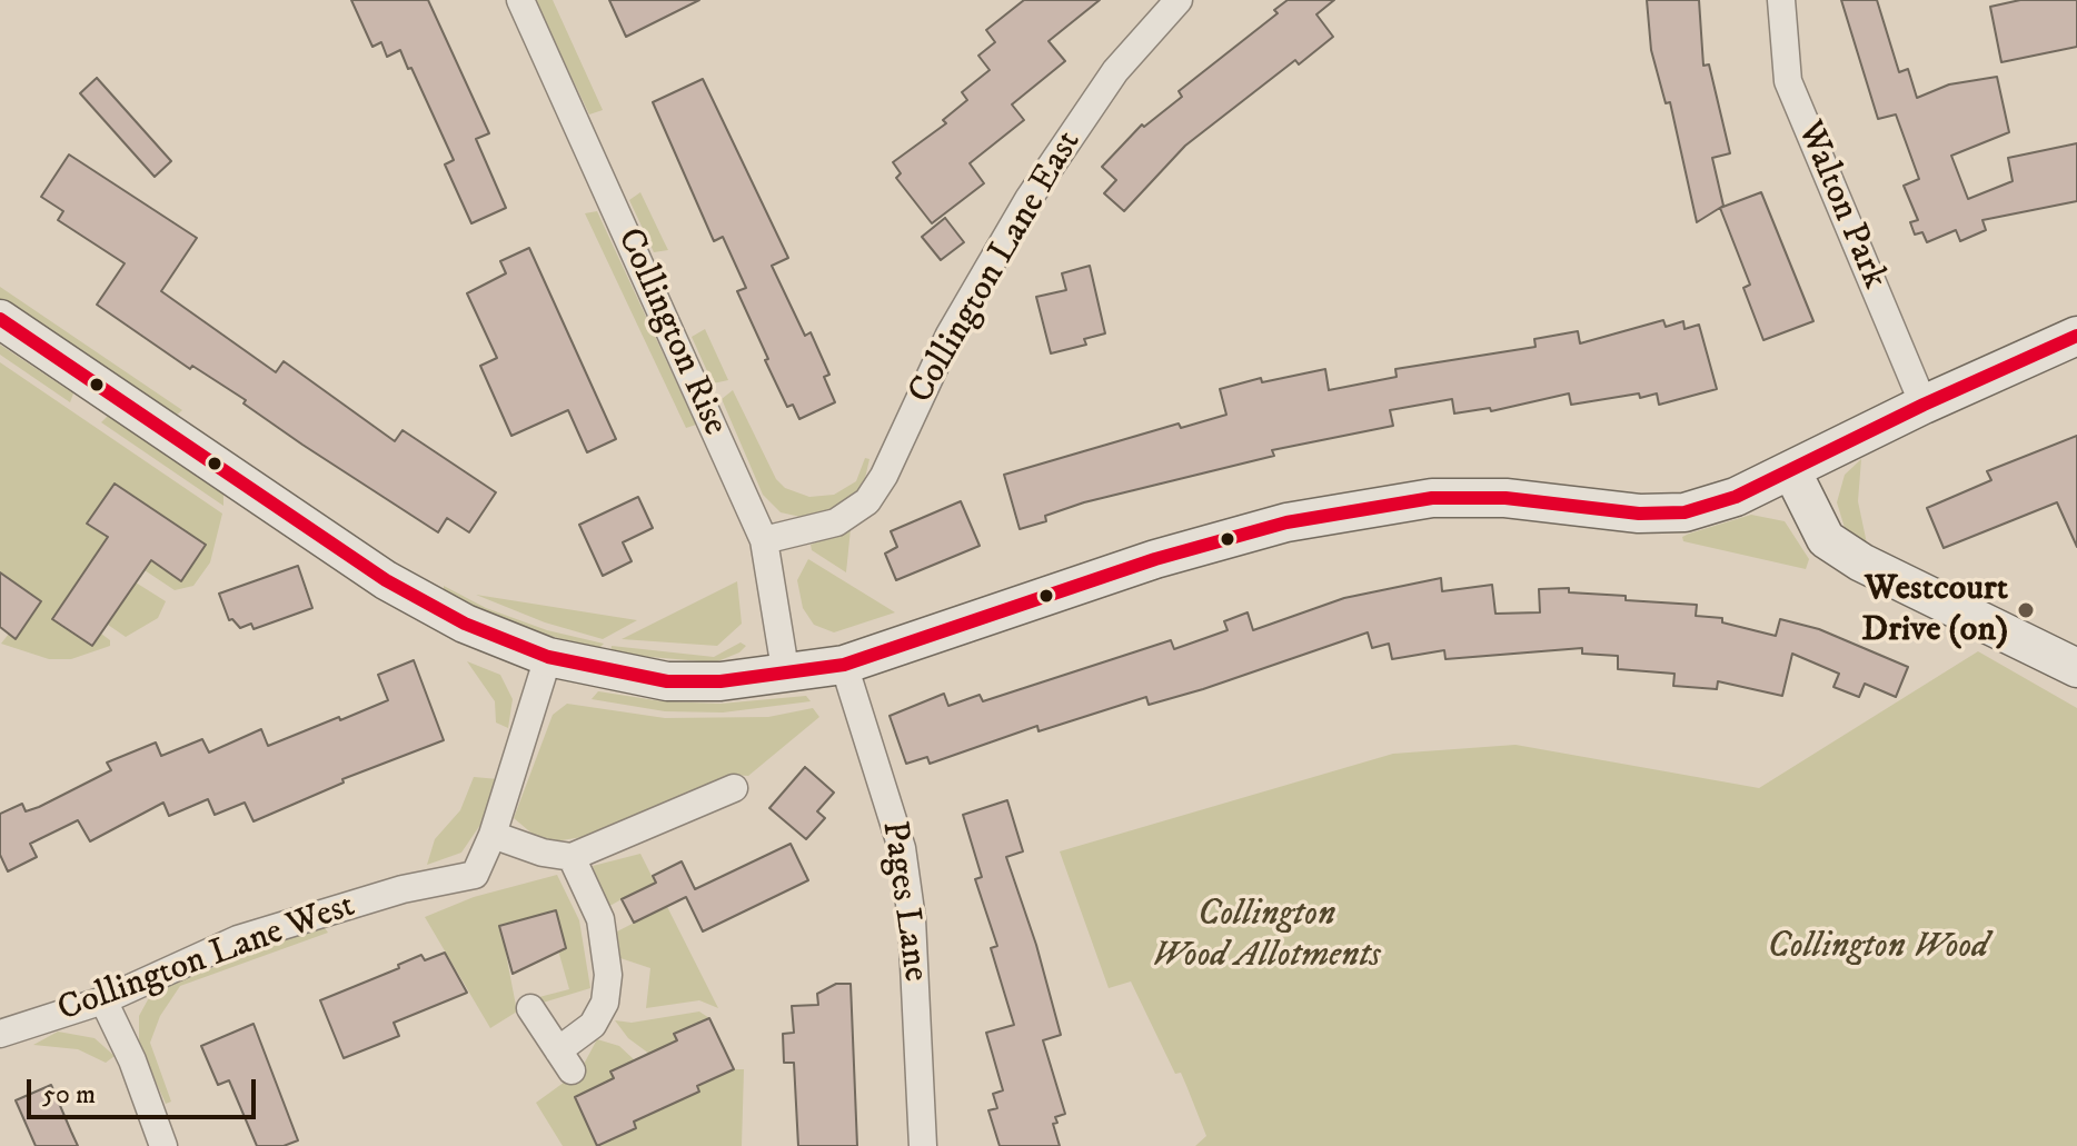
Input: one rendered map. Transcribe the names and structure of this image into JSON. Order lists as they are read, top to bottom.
{
  "streets": {
    "street": [
      "Walton Park",
      "Collington Lane East",
      "Collington Rise",
      "Pages Lane",
      "Collington Lane West"
    ]
  },
  "crossings": [
    ["Collington Lane East", "Collington Rise"]
  ],
  "parks": ["Collington Wood Allotments", "Collington Wood"],
  "places": ["Westcourt Drive (on)"],
  "scale_bar": "50 m"
}
